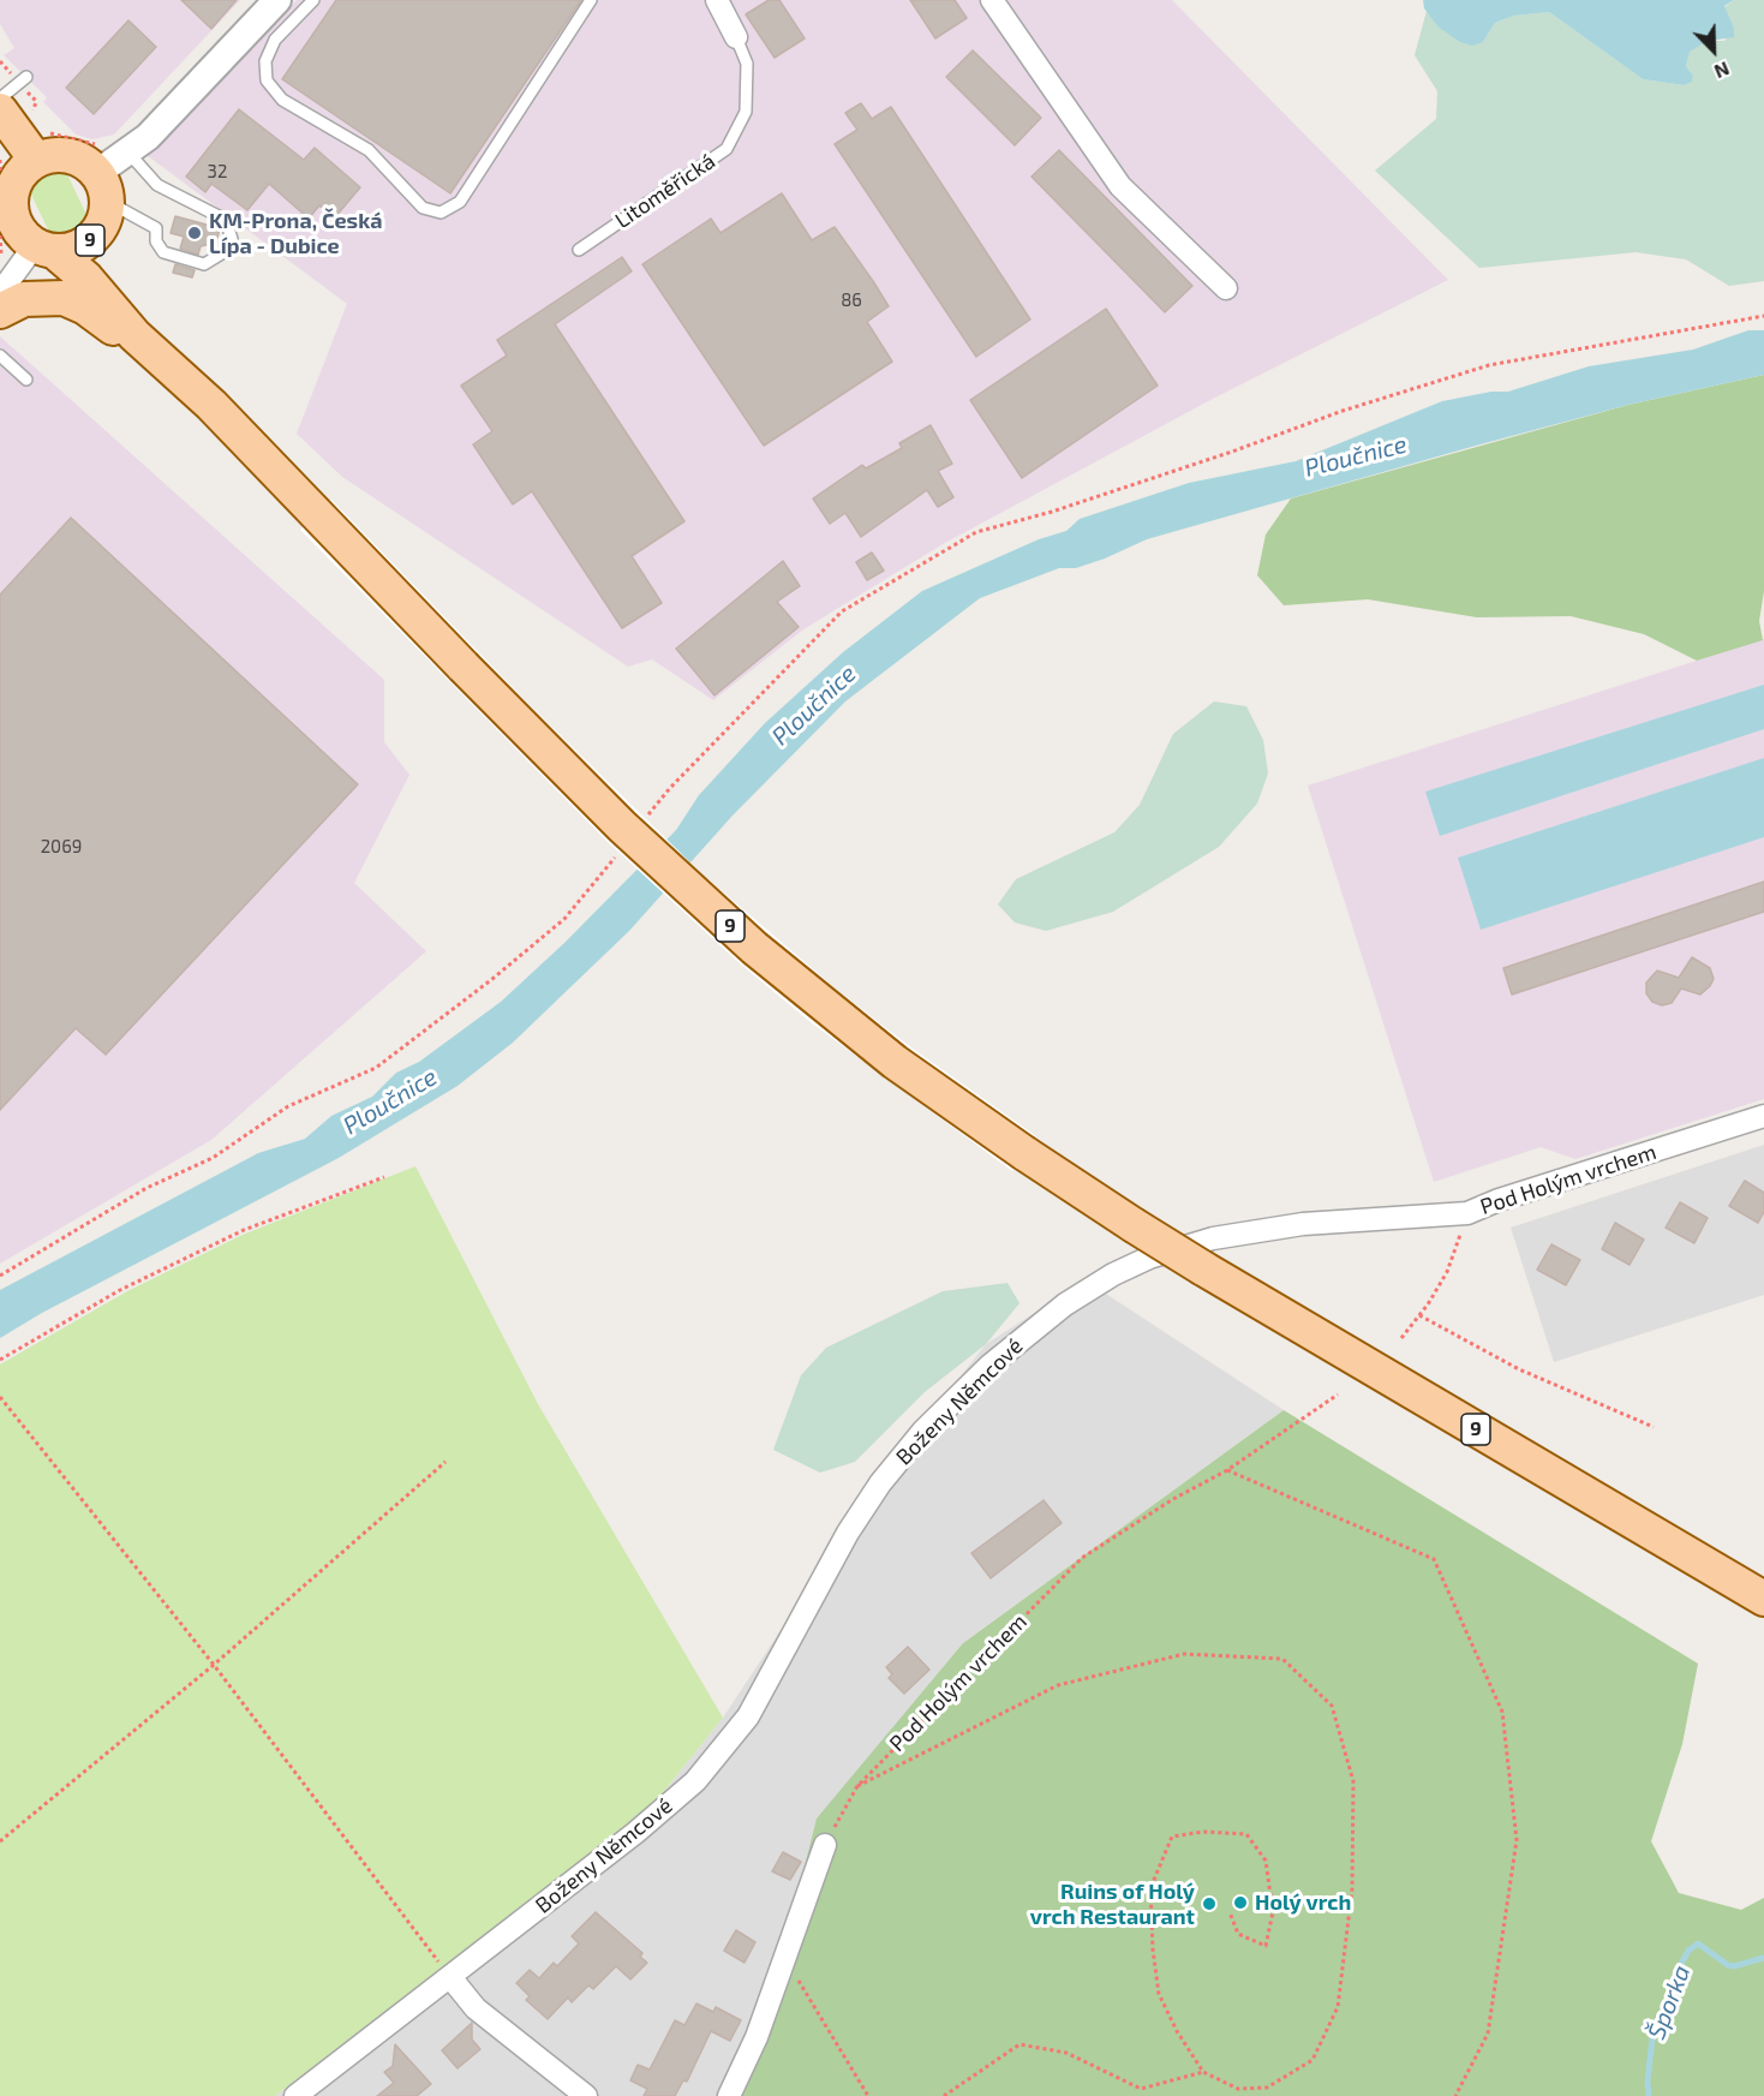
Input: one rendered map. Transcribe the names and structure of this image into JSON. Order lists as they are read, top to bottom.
{
  "streets": {
    "main road": ["9"],
    "street": ["Litoměřická", "Pod Holým vrchem", "Boženy Němcové"]
  },
  "crossings": [
    ["Pod Holým vrchem", "Boženy Němcové"]
  ],
  "water": ["Ploučnice", "Šporka"],
  "places": ["KM-Prona, Česká Lípa - Dubice", "Holý vrch", "Ruins of Holý vrch Restaurant"],
  "house_numbers": ["32", "86", "2069"],
  "north": "bottom right"
}
